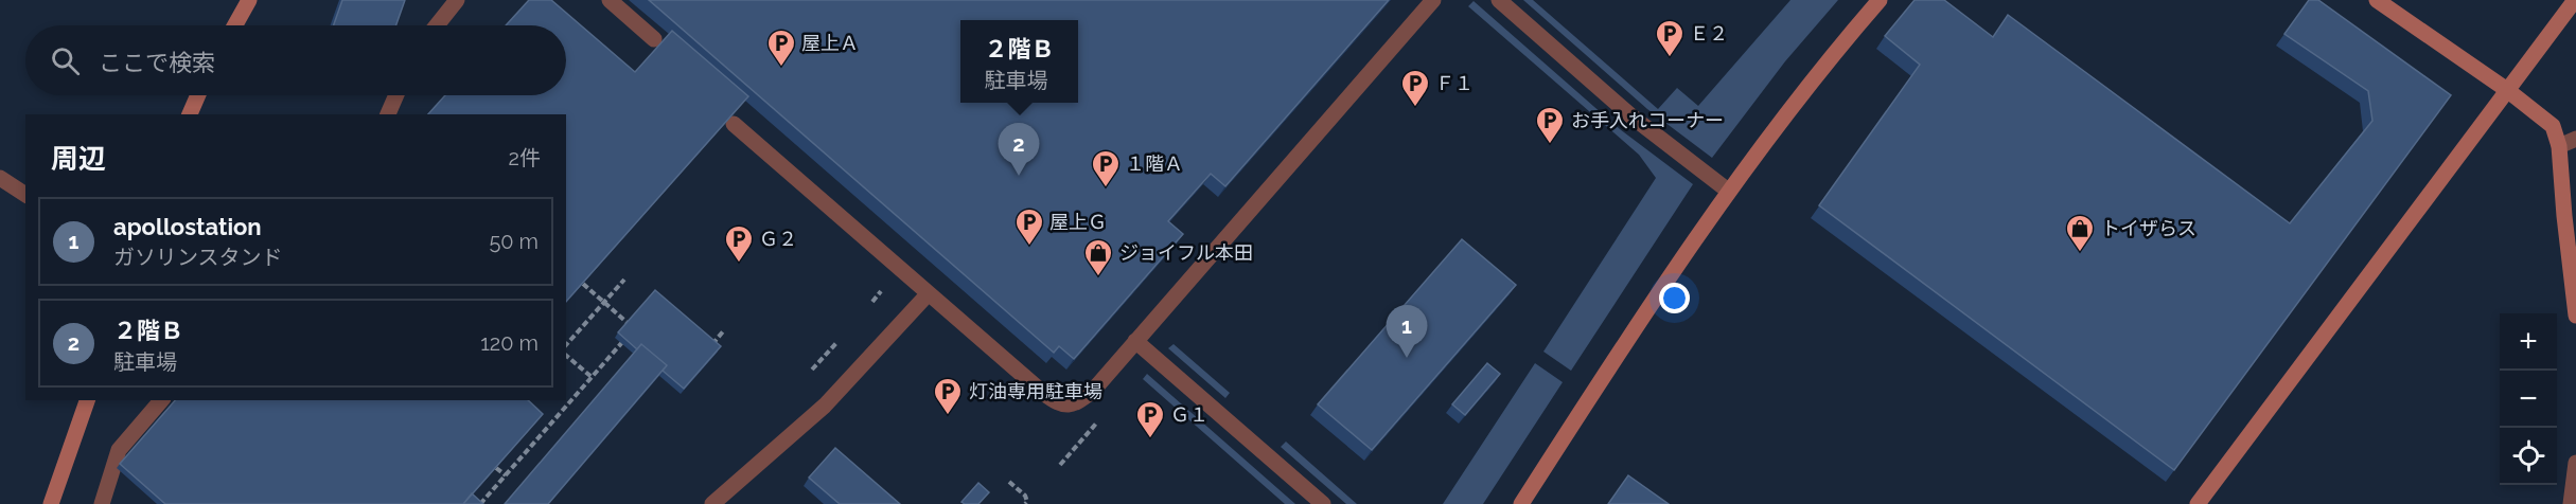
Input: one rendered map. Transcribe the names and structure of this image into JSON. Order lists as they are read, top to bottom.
{
  "places": {
    "parking": [
      "Ｅ２",
      "屋上Ａ",
      "Ｆ１",
      "お手入れコーナー",
      "１階Ａ",
      "屋上Ｇ",
      "Ｇ２",
      "灯油専用駐車場",
      "Ｇ１"
    ],
    "shop": ["トイザらス", "ジョイフル本田"]
  },
  "page": {
    "popup": ["２階Ｂ", "駐車場"],
    "search": "ここで検索",
    "heading": ["周辺", "2件"],
    "pins": ["2", "1"],
    "list": [
      {
        "mark": "1",
        "name": "apollostation",
        "note": "ガソリンスタンド",
        "value": "50 m"
      },
      {
        "mark": "2",
        "name": "２階Ｂ",
        "note": "駐車場",
        "value": "120 m"
      }
    ],
    "map_buttons": ["+", "−"]
  }
}
